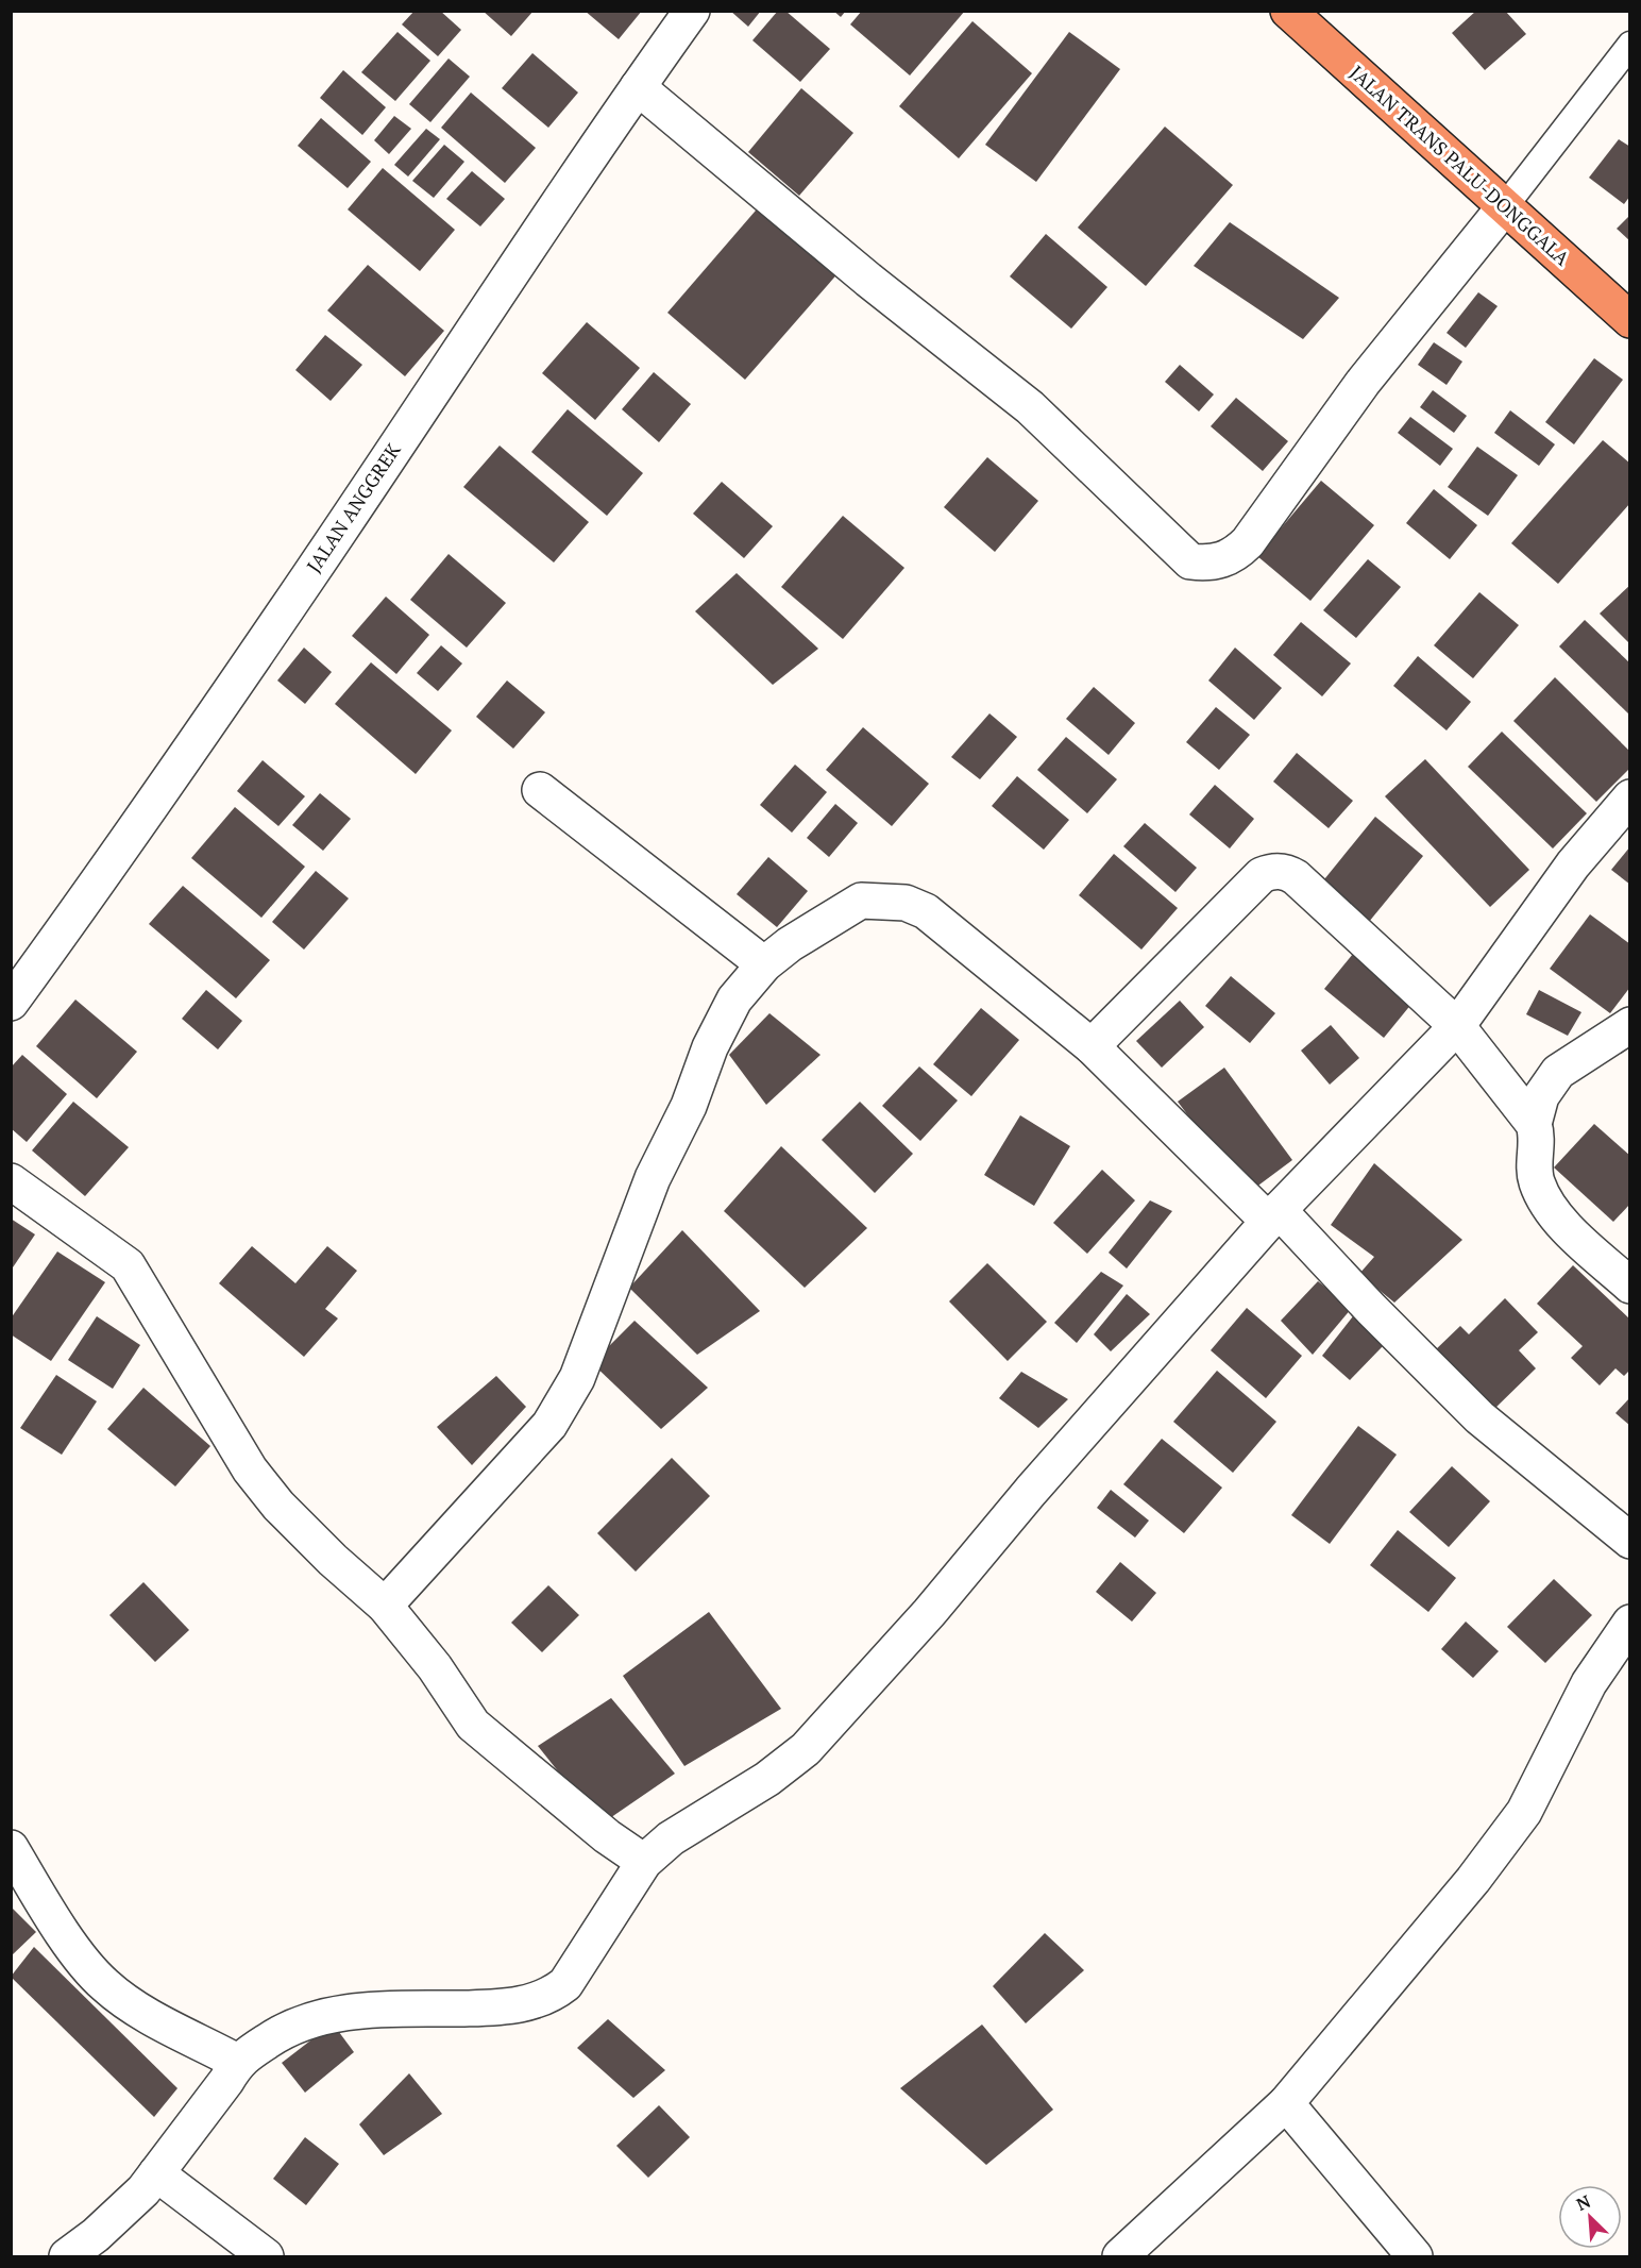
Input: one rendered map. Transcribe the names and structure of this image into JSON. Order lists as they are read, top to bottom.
{
  "streets": {
    "highway": ["JALAN TRANS PALU-DONGGALA"],
    "street": ["JALAN ANGGREK"]
  },
  "north": "top left"
}
